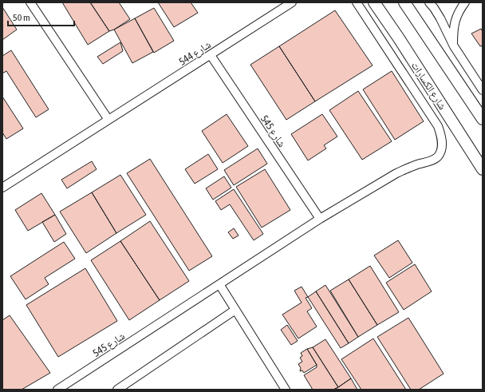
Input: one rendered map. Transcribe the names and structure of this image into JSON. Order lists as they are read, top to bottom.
{
  "streets": {
    "street": ["شارع 544", "شارع الكسارات", "شارع 545"]
  },
  "crossings": [
    ["شارع 544", "شارع 545"],
    ["شارع الكسارات", "شارع 545"]
  ],
  "scale_bar": "50 m"
}
